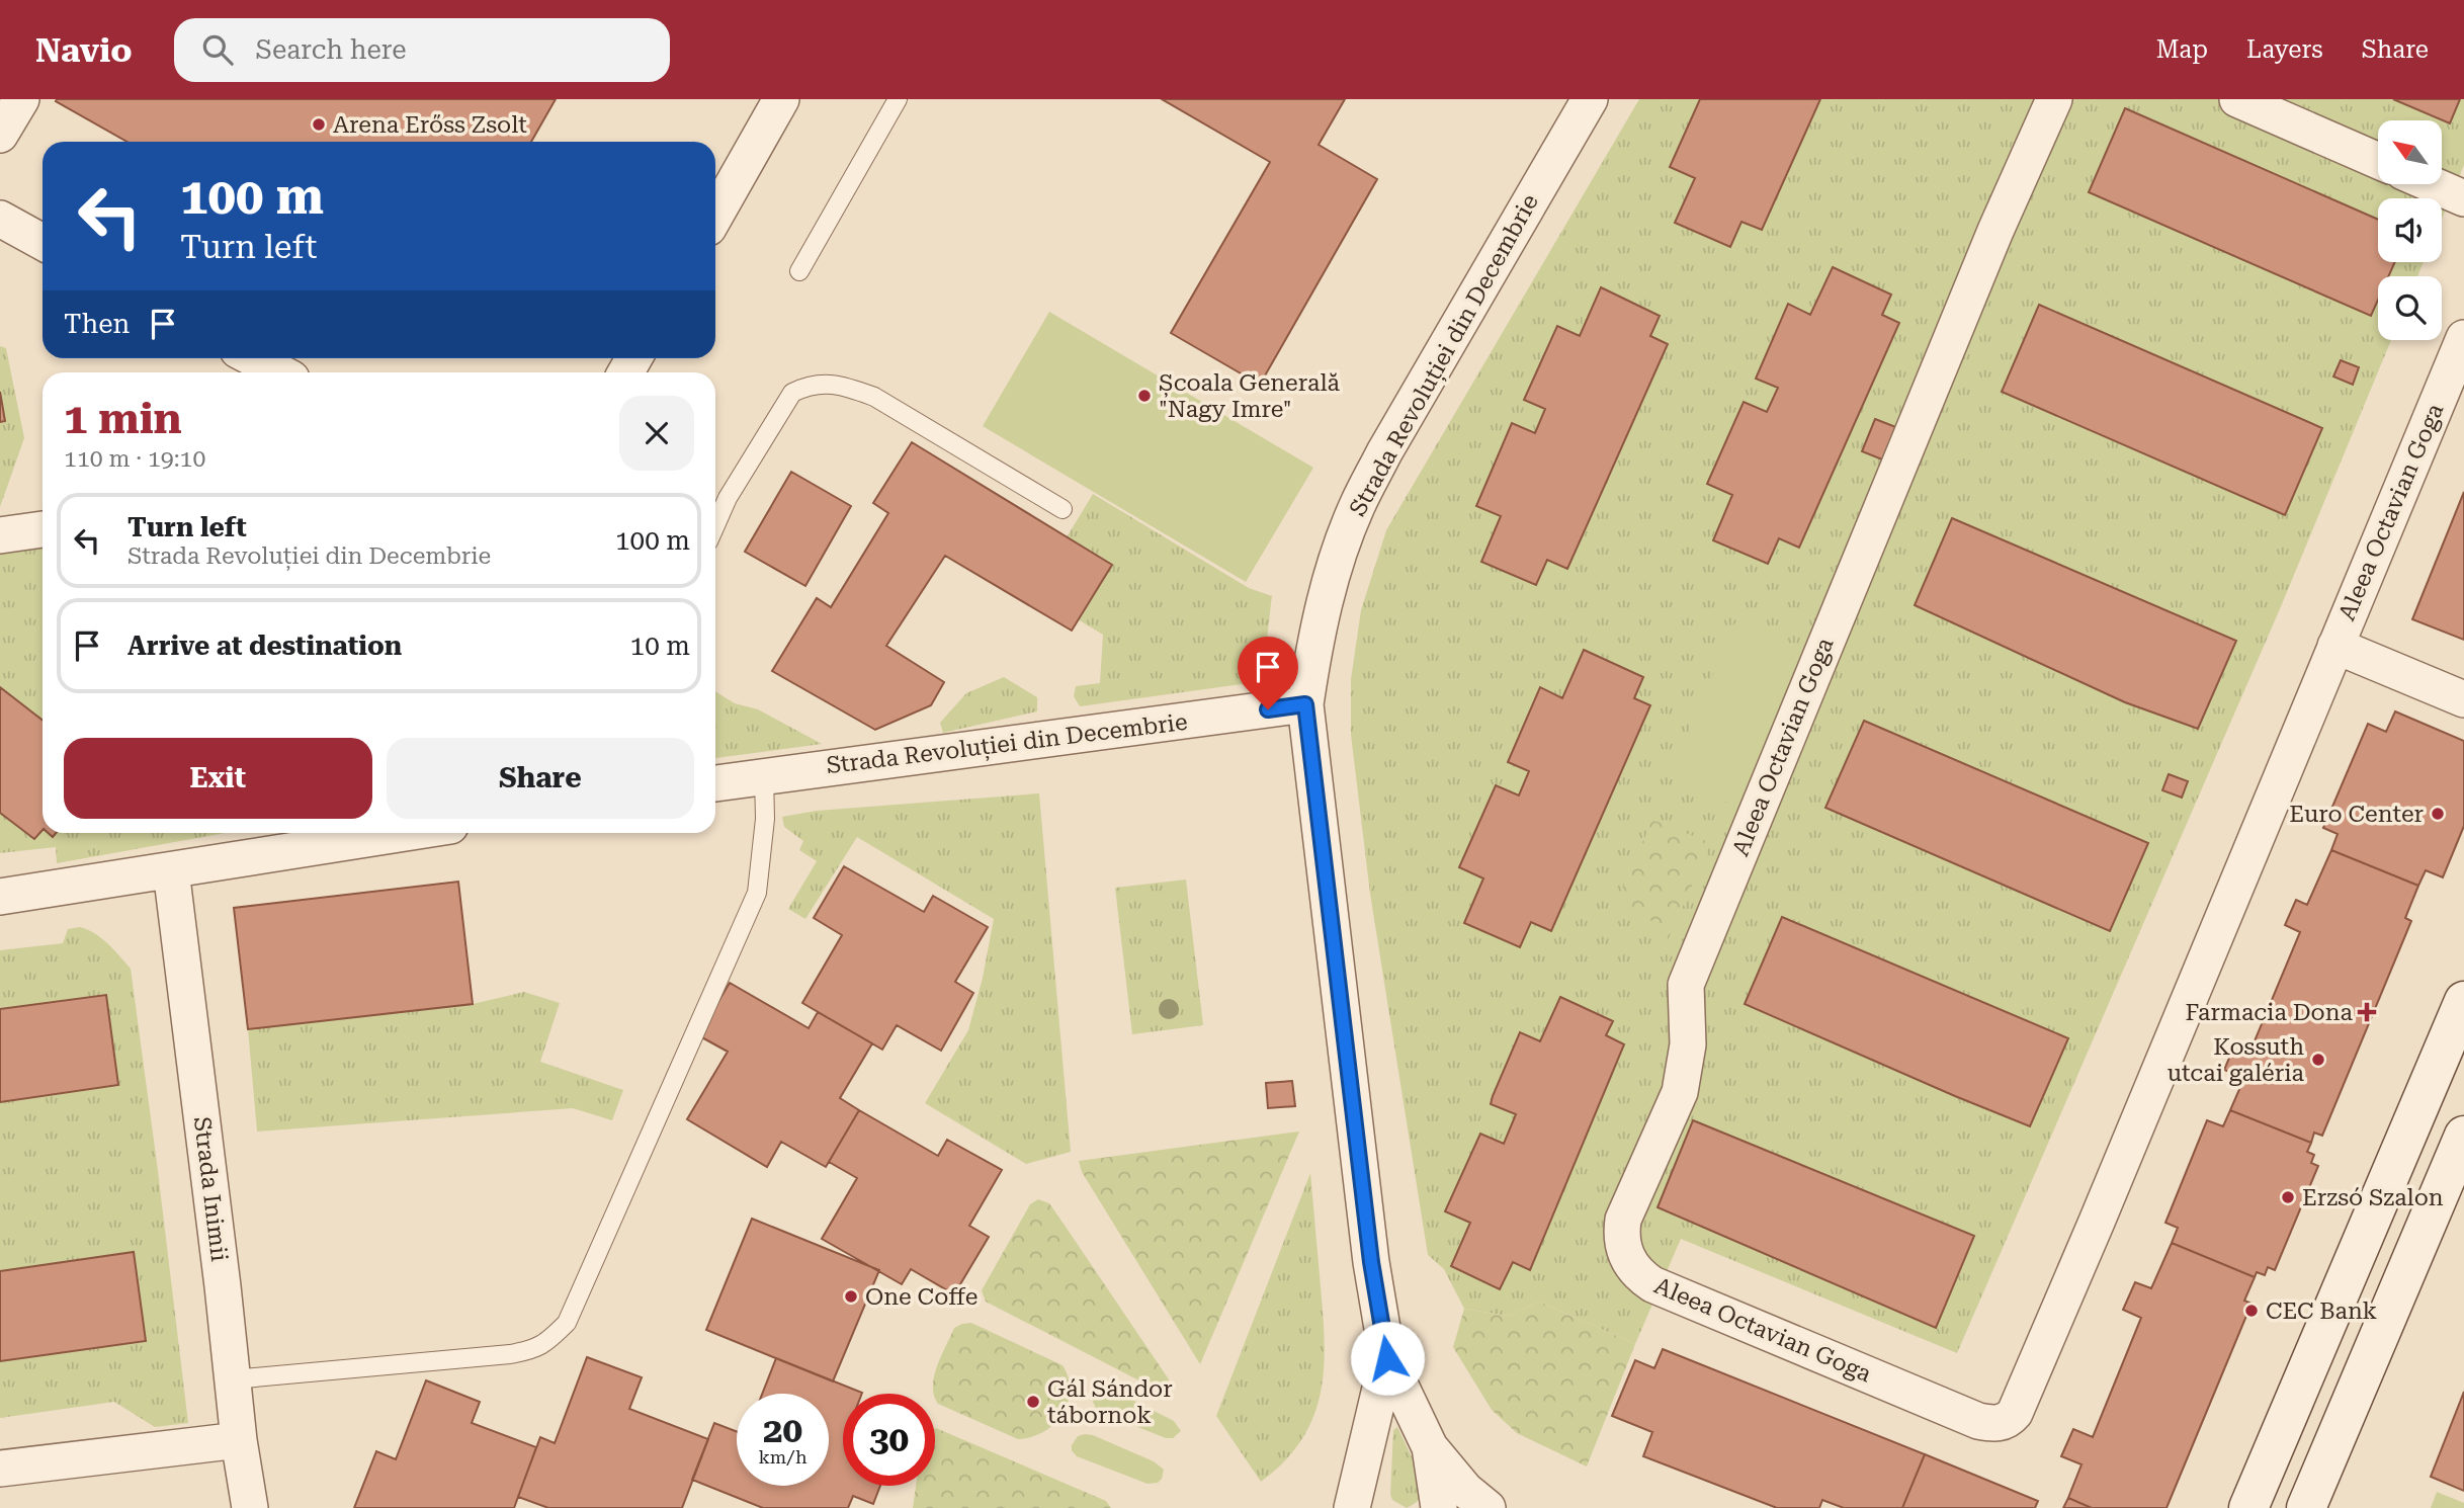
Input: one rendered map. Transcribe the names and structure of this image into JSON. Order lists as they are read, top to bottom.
{
  "streets": {
    "street": ["Strada Revoluției din Decembrie", "Aleea Octavian Goga", "Strada Inimii"]
  },
  "places": {
    "other": [
      "Arena Erőss Zsolt",
      "Școala Generală \"Nagy Imre\"",
      "Euro Center",
      "Kossuth utcai galéria",
      "Erzsó Szalon",
      "One Coffe",
      "CEC Bank",
      "Gál Sándor tábornok"
    ],
    "health": ["Farmacia Dona"]
  },
  "north": "top left",
  "page": {
    "header": "Navio",
    "search": "Search here",
    "nav": ["Map", "Layers", "Share"],
    "turn": ["100 m", "Turn left"],
    "then": "Then",
    "heading": ["1 min", "110 m · 19:10"],
    "list": [
      {
        "name": "Turn left",
        "note": "Strada Revoluției din Decembrie",
        "value": "100 m"
      },
      {
        "name": "Arrive at destination",
        "value": "10 m"
      }
    ],
    "buttons": ["Exit", "Share"],
    "speed": "20 km/h",
    "limit": "30"
  }
}
